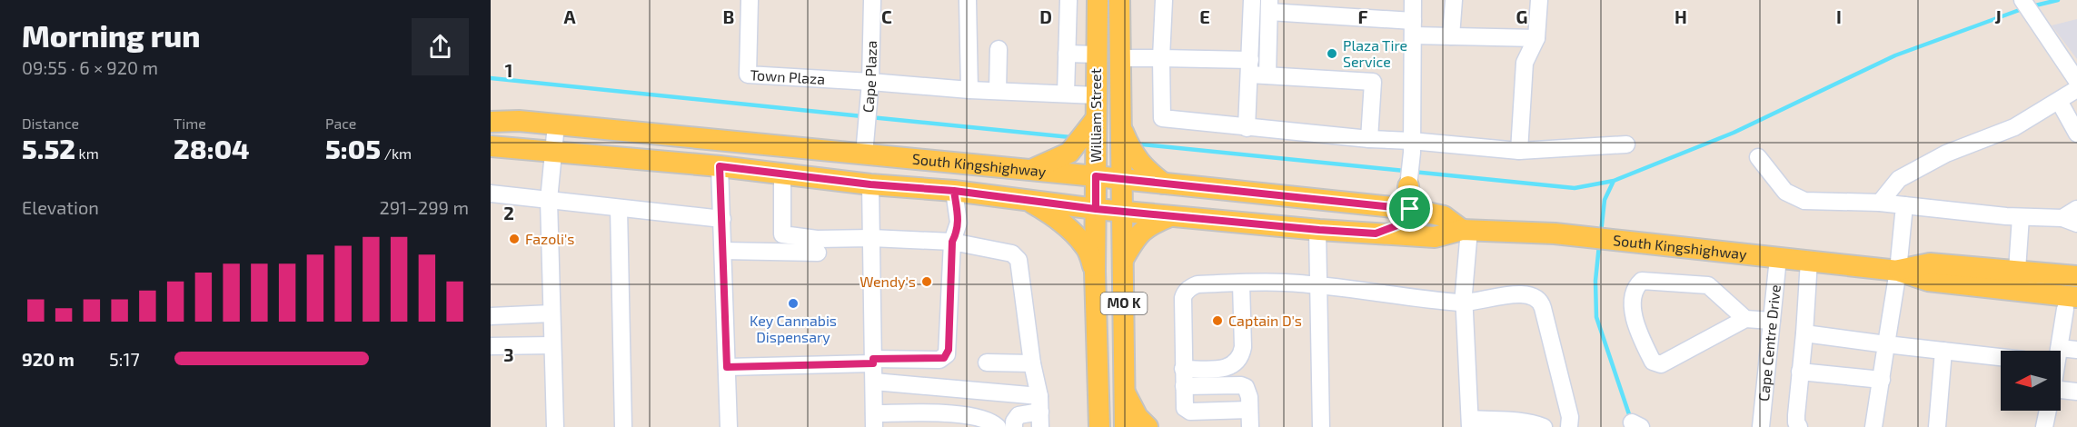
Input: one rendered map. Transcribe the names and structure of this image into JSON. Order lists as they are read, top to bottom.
{
  "streets": {
    "main road": ["William Street", "South Kingshighway", "MO K"],
    "street": ["Town Plaza", "Cape Plaza", "Cape Centre Drive"]
  },
  "crossings": [
    ["Town Plaza", "Cape Plaza"],
    ["Cape Plaza", "South Kingshighway"],
    ["William Street", "South Kingshighway"],
    ["South Kingshighway", "Cape Centre Drive"]
  ],
  "places": [
    "Plaza Tire Service",
    "Fazoli's",
    "Wendy's",
    "Key Cannabis Dispensary",
    "Captain D's"
  ],
  "north": "left",
  "page": {
    "heading": ["Morning run", "09:55 · 6 × 920 m"],
    "stats": [
      ["Distance", "5.52 km"],
      ["Time", "28:04"],
      ["Pace", "5:05 /km"]
    ],
    "chart": ["Elevation", "291–299 m"],
    "list": [
      {
        "name": "920 m",
        "note": "5:17"
      }
    ]
  },
  "grid": {
    "columns": [
      "A",
      "B",
      "C",
      "D",
      "E",
      "F",
      "G",
      "H",
      "I",
      "J"
    ],
    "rows": ["1", "2", "3"]
  }
}
